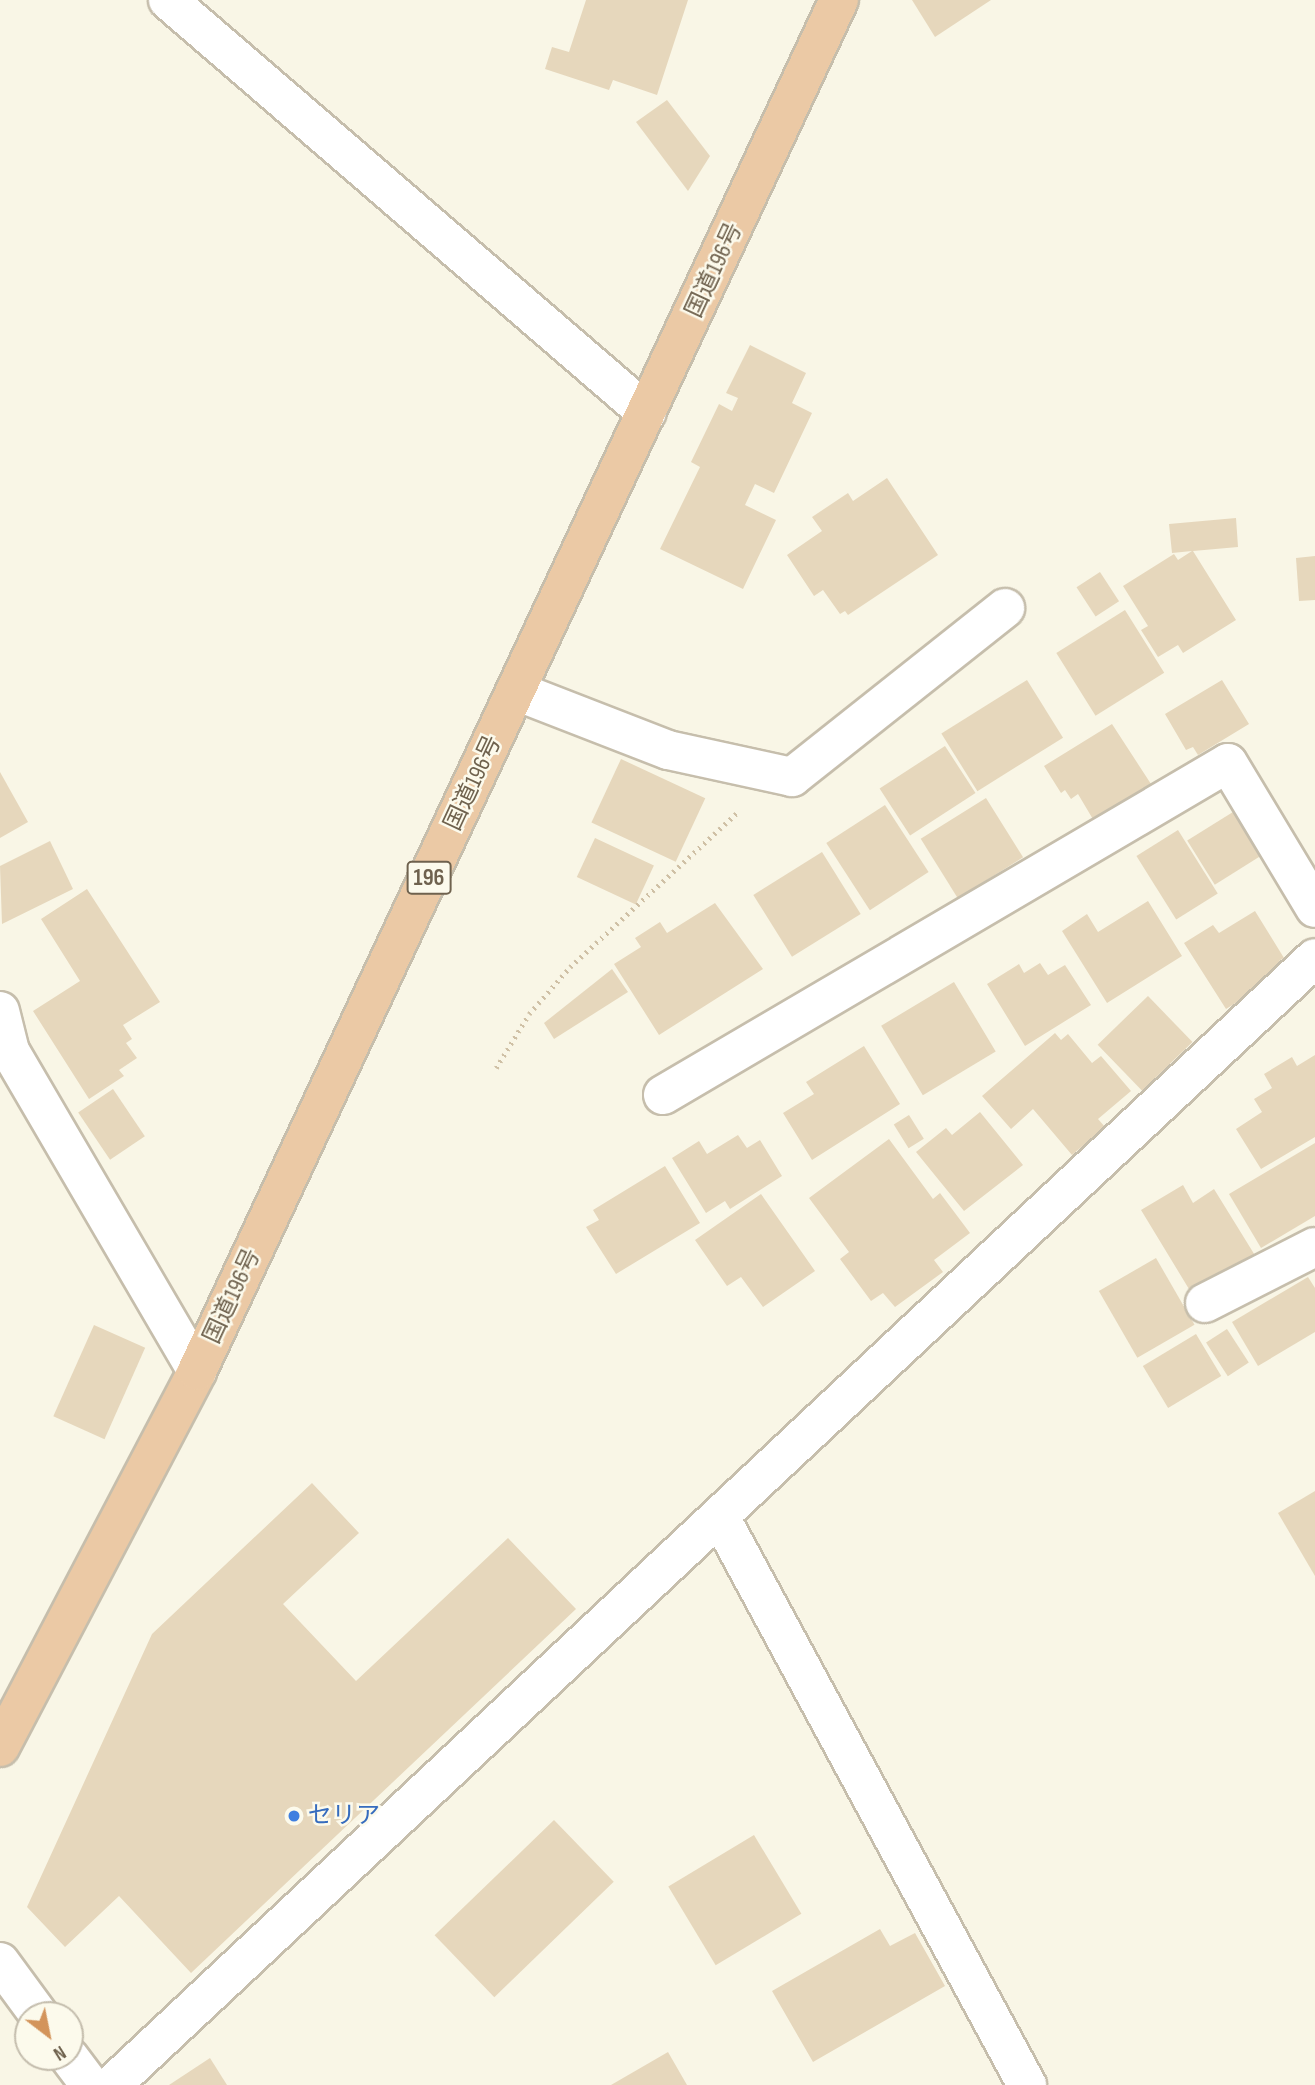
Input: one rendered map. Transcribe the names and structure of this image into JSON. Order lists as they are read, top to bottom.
{
  "streets": {
    "highway": ["国道196号", "196"]
  },
  "places": ["セリア"],
  "north": "bottom right"
}
